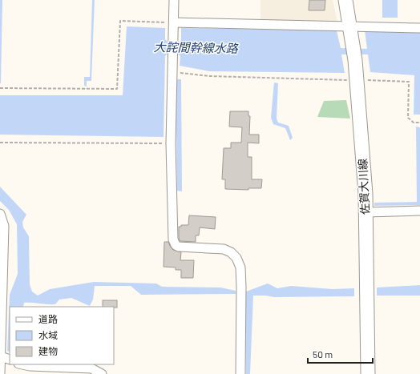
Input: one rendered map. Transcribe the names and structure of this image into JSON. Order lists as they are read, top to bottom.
{
  "streets": {
    "main road": ["佐賀大川線"]
  },
  "water": ["大詫間幹線水路"],
  "legend": ["道路", "水域", "建物"],
  "scale_bar": "50 m"
}
